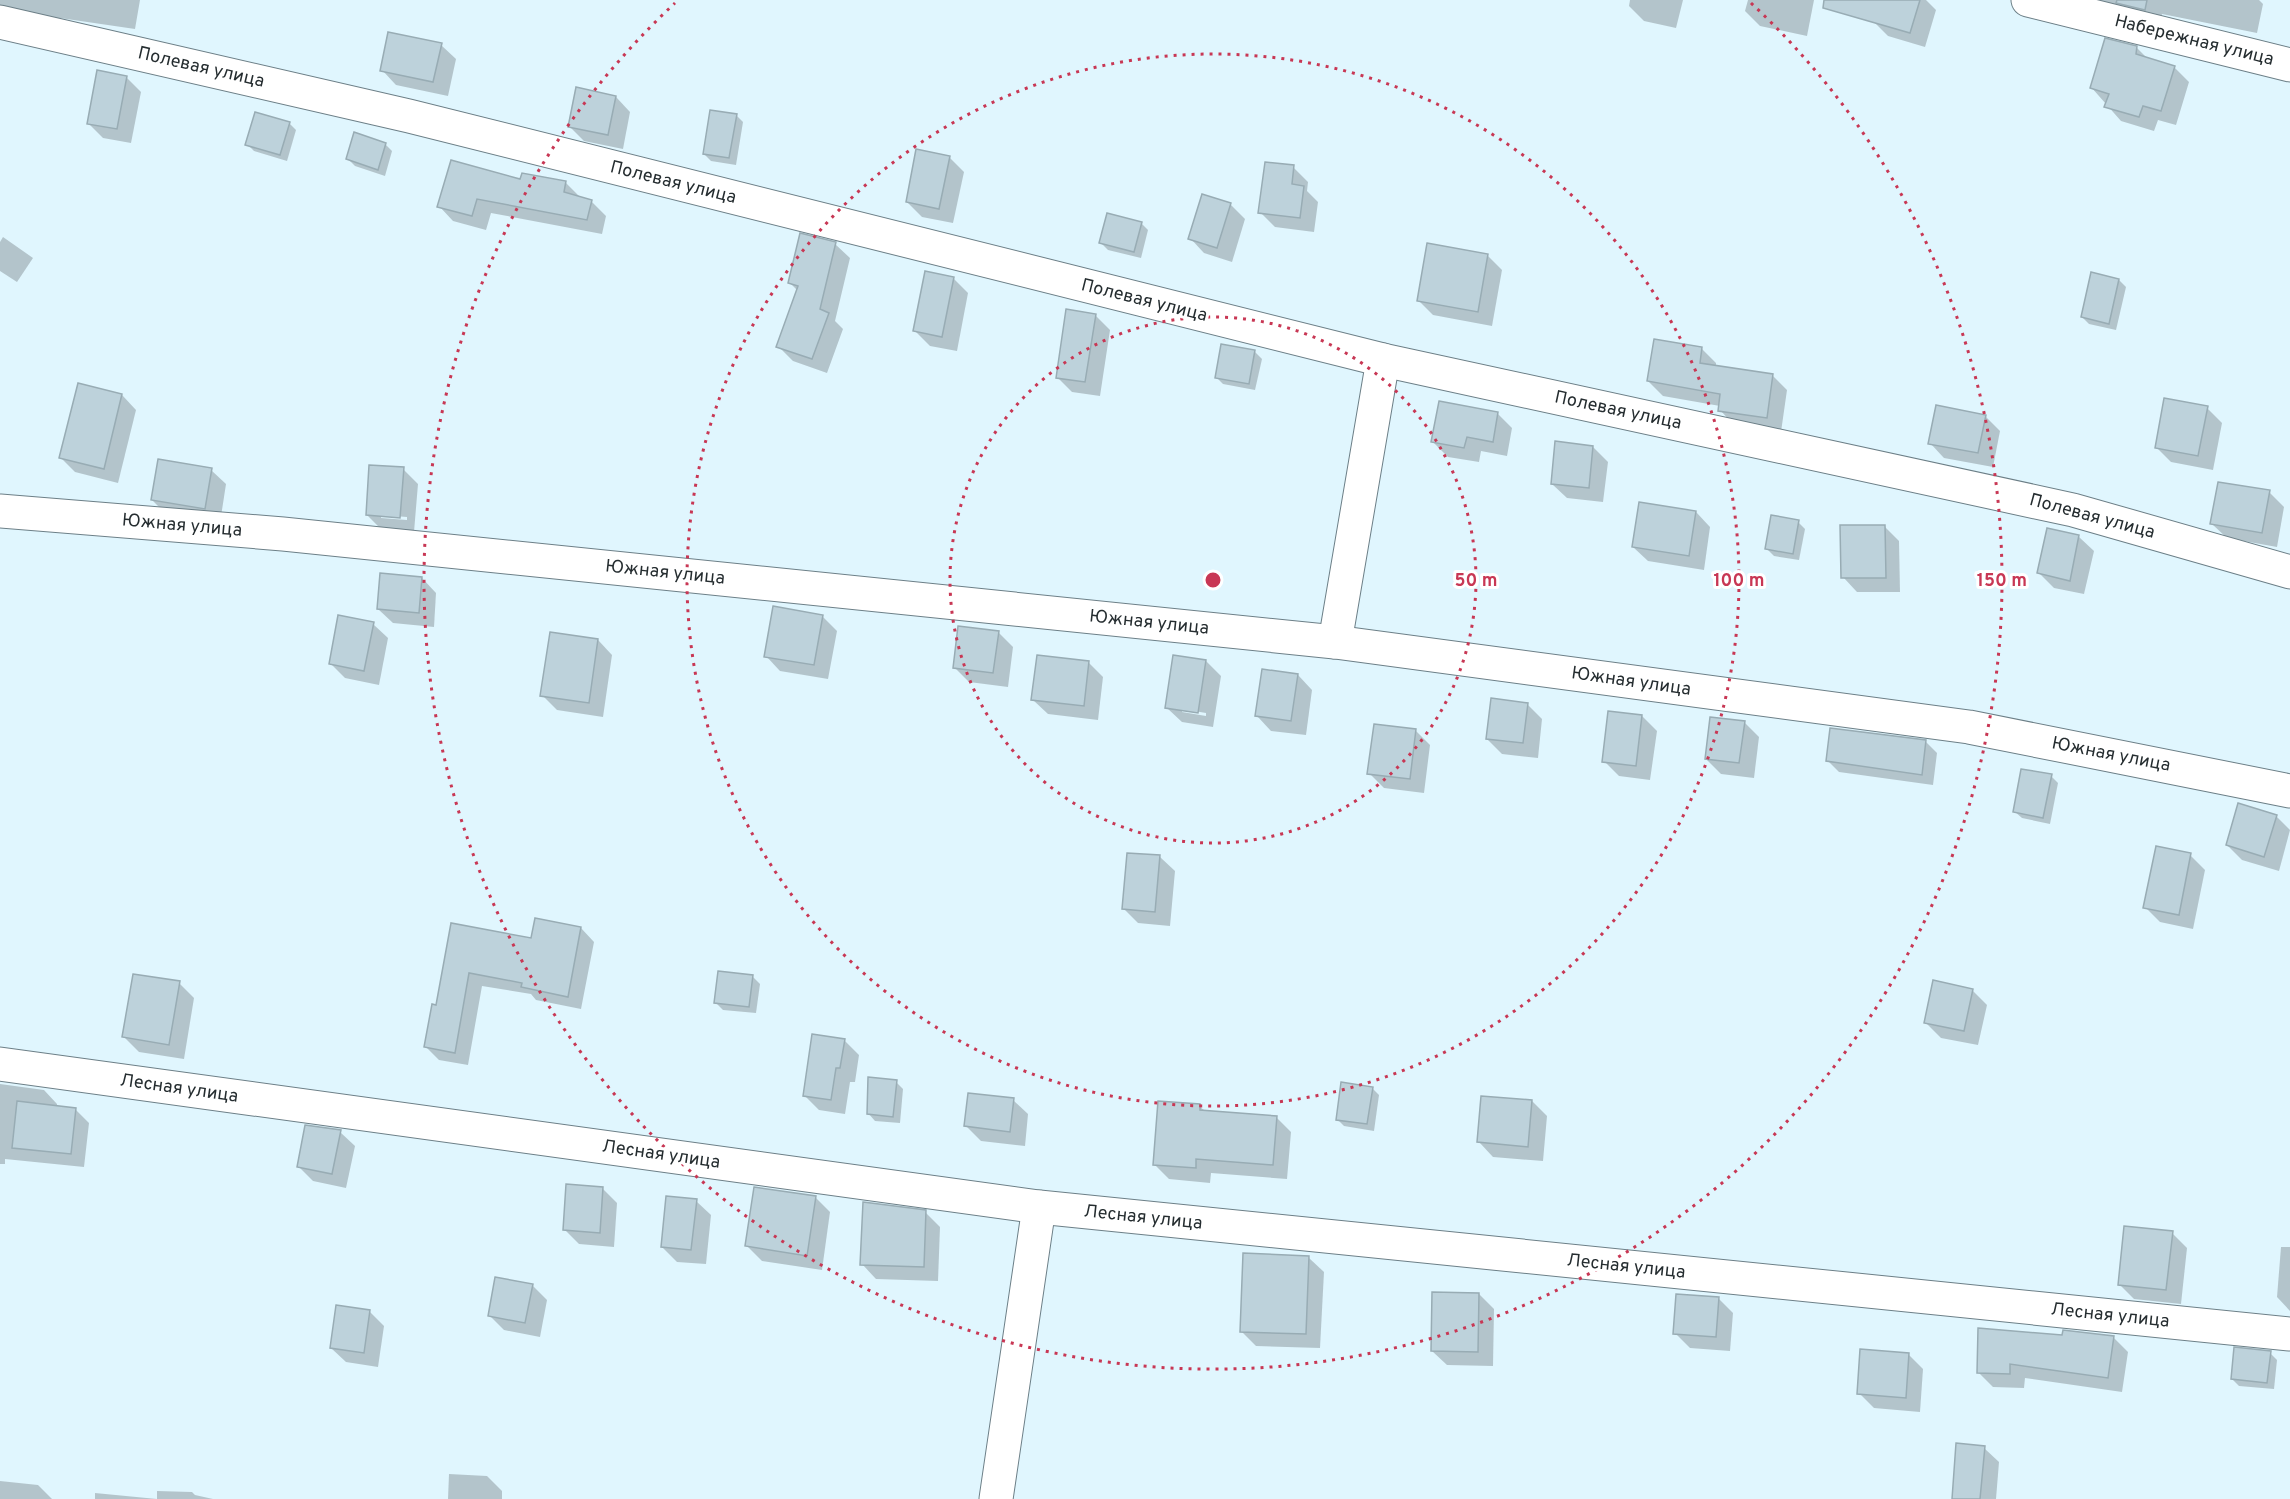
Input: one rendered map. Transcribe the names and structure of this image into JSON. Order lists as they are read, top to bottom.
{
  "streets": {
    "street": [
      "Набережная улица",
      "Полевая улица",
      "Южная улица",
      "Лесная улица"
    ]
  },
  "rings": ["50 m", "100 m", "150 m"]
}
